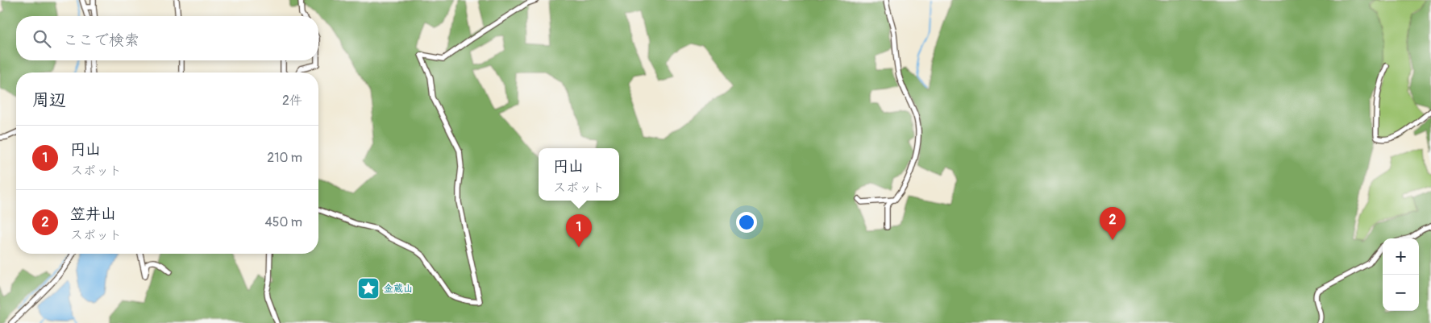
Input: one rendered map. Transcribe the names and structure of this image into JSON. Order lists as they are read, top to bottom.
{
  "places": {
    "place": ["金蔵山"]
  },
  "page": {
    "search": "ここで検索",
    "heading": ["周辺", "2件"],
    "list": [
      {
        "mark": "1",
        "name": "円山",
        "note": "スポット",
        "value": "210 m"
      },
      {
        "mark": "2",
        "name": "笠井山",
        "note": "スポット",
        "value": "450 m"
      }
    ],
    "popup": ["円山", "スポット"],
    "pins": ["2", "1"],
    "map_buttons": ["+", "−"]
  }
}
